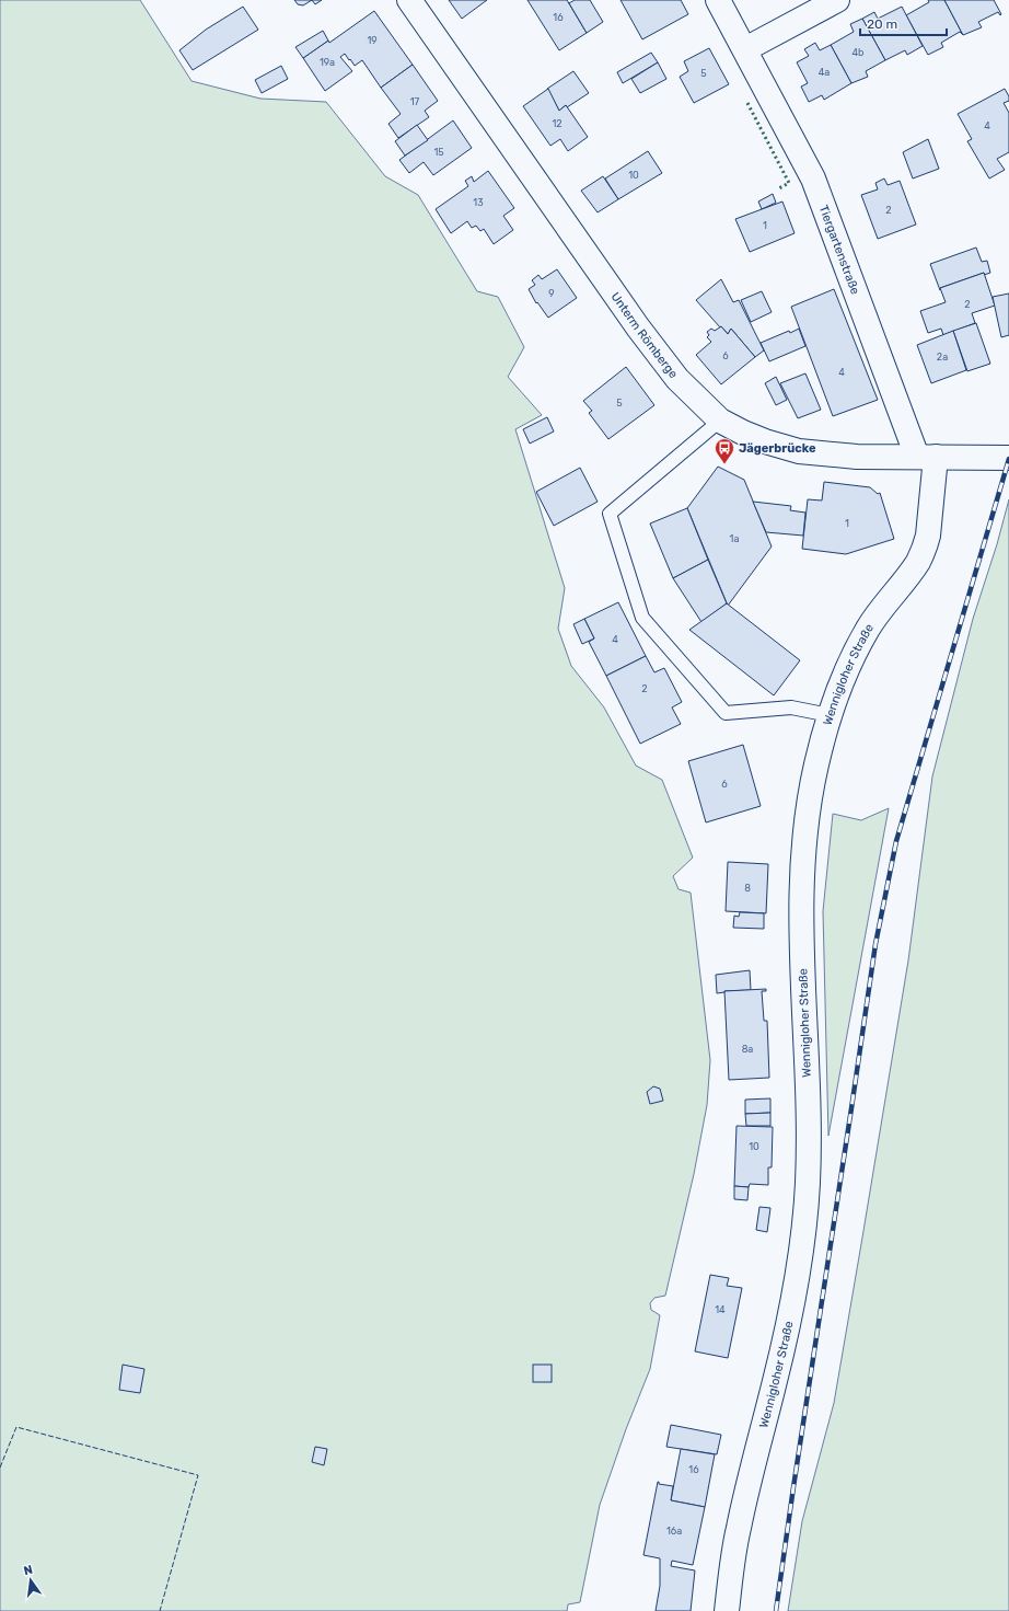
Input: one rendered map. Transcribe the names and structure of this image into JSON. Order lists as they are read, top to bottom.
{
  "streets": {
    "main road": ["Tiergartenstraße", "Unterm Römberge", "Wennigloher Straße"]
  },
  "crossings": [
    ["Tiergartenstraße", "Unterm Römberge"],
    ["Tiergartenstraße", "Wennigloher Straße"],
    ["Unterm Römberge", "Wennigloher Straße"]
  ],
  "places": {
    "bus stop": ["Jägerbrücke"]
  },
  "house_numbers": [
    "16",
    "19",
    "4b",
    "19a",
    "4a",
    "5",
    "17",
    "12",
    "4",
    "15",
    "10",
    "13",
    "2",
    "1",
    "9",
    "2",
    "6",
    "2a",
    "4",
    "5",
    "1",
    "1a",
    "4",
    "2",
    "6",
    "8",
    "8a",
    "10",
    "14",
    "16",
    "16a"
  ],
  "scale_bar": "20 m",
  "north": "top"
}
